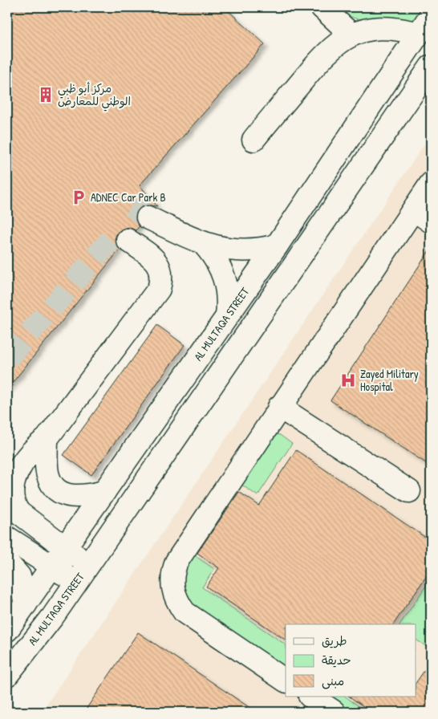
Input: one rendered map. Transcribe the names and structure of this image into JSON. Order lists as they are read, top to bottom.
{
  "streets": {
    "street": ["AL MULTAQA STREET"]
  },
  "places": {
    "building": ["مركز أبو ظبي الوطني للمعارض"],
    "parking": ["ADNEC Car Park B"],
    "hospital": ["Zayed Military Hospital"]
  },
  "legend": ["طريق", "حديقة", "مبنى"]
}
